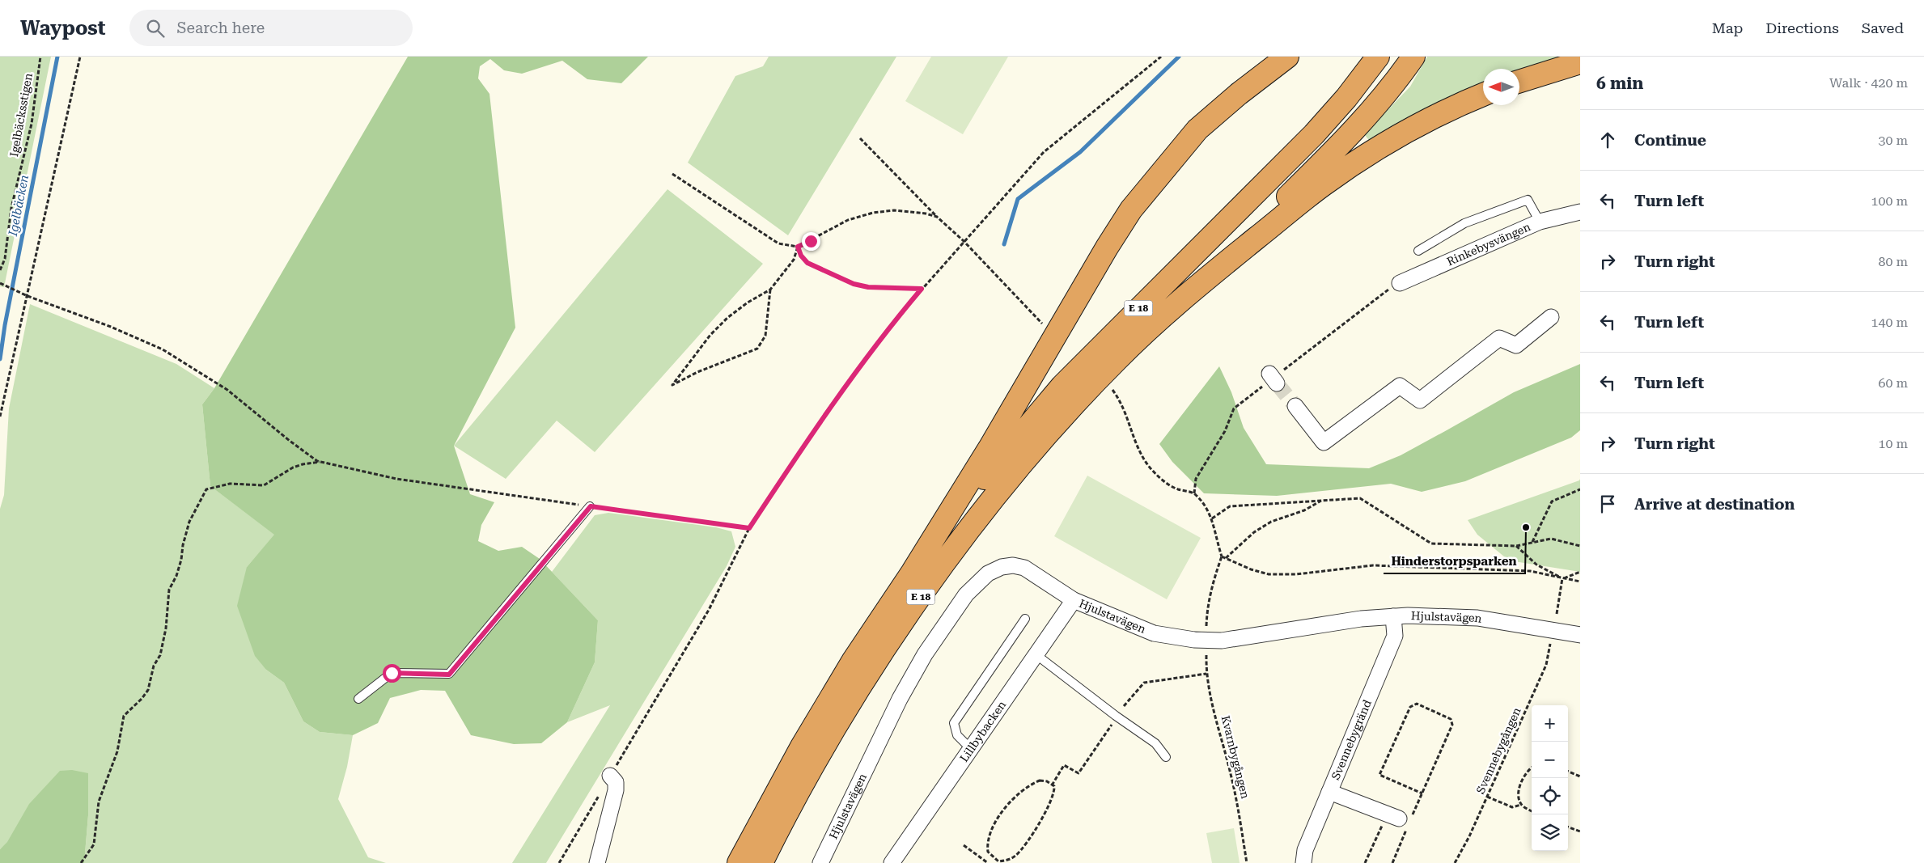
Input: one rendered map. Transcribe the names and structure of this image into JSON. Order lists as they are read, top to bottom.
{
  "streets": {
    "highway": ["E 18"],
    "street": [
      "Rinkebysvängen",
      "Hjulstavägen",
      "Lillbybacken",
      "Svennebygränd"
    ],
    "path": ["Igelbäcksstigen", "Svennebygången", "Kvarnbygången"]
  },
  "crossings": [
    ["Hjulstavägen", "Lillbybacken"],
    ["Hjulstavägen", "Svennebygränd"]
  ],
  "water": ["Igelbäcken"],
  "places": ["Hinderstorpsparken"],
  "north": "left",
  "page": {
    "header": "Waypost",
    "search": "Search here",
    "nav": ["Map", "Directions", "Saved"],
    "heading": ["6 min", "Walk · 420 m"],
    "list": [
      ["Continue", "30 m"],
      ["Turn left", "100 m"],
      ["Turn right", "80 m"],
      ["Turn left", "140 m"],
      ["Turn left", "60 m"],
      ["Turn right", "10 m"],
      "Arrive at destination"
    ],
    "map_buttons": ["+", "−"]
  }
}
